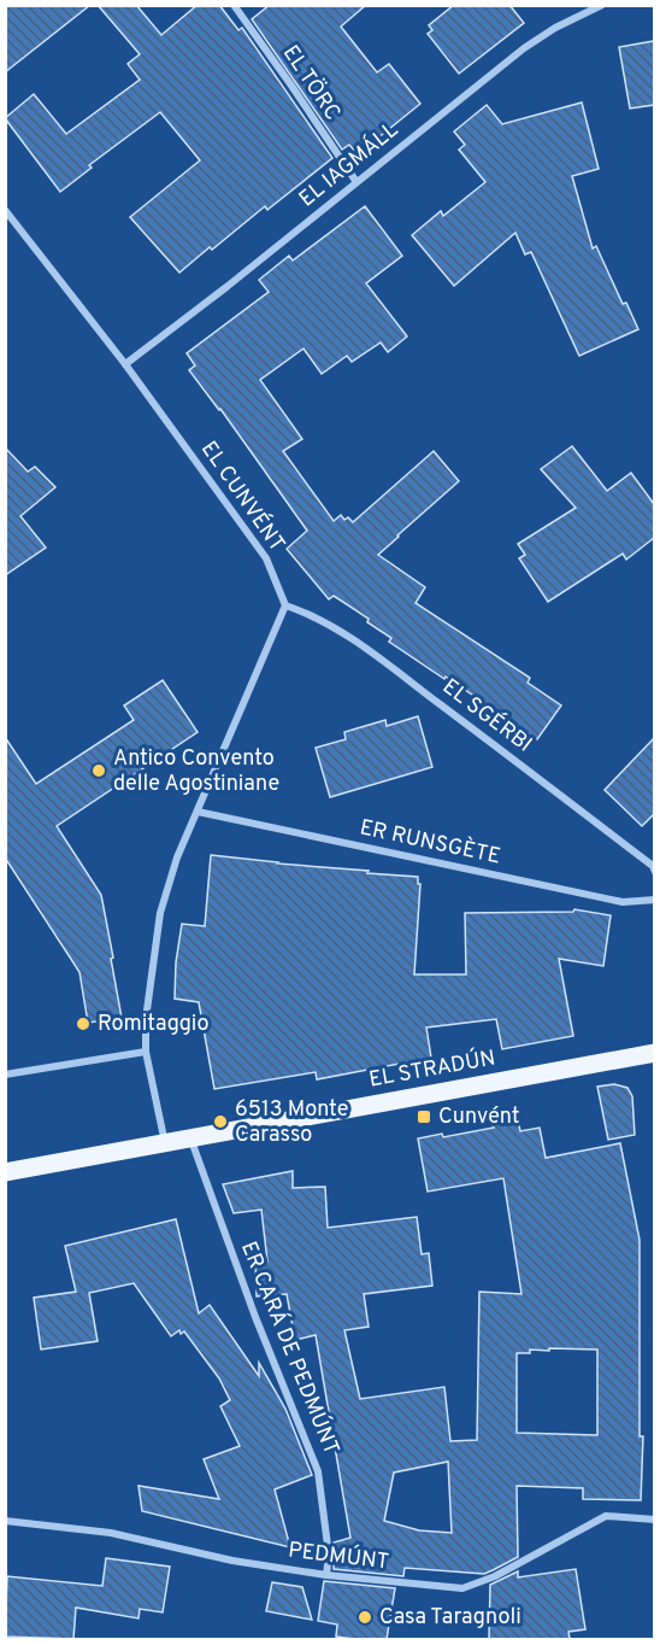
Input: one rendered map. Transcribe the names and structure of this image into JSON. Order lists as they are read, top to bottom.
{
  "streets": {
    "main road": ["EL STRADÚN"],
    "street": [
      "EL TÖRC",
      "EL IAGMÁLL",
      "EL CUNVÉNT",
      "EL SGÉRBI",
      "ER RUNSGÈTE",
      "ER CARÁ DE PEDMÚNT",
      "PEDMÚNT"
    ]
  },
  "crossings": [
    ["EL TÖRC", "EL IAGMÁLL"],
    ["EL IAGMÁLL", "EL CUNVÉNT"],
    ["EL CUNVÉNT", "EL SGÉRBI"],
    ["EL STRADÚN", "ER CARÁ DE PEDMÚNT"],
    ["ER CARÁ DE PEDMÚNT", "PEDMÚNT"]
  ],
  "places": {
    "other": [
      "Antico Convento delle Agostiniane",
      "Romitaggio",
      "6513 Monte Carasso",
      "Casa Taragnoli"
    ],
    "transit": ["Cunvént"]
  }
}
